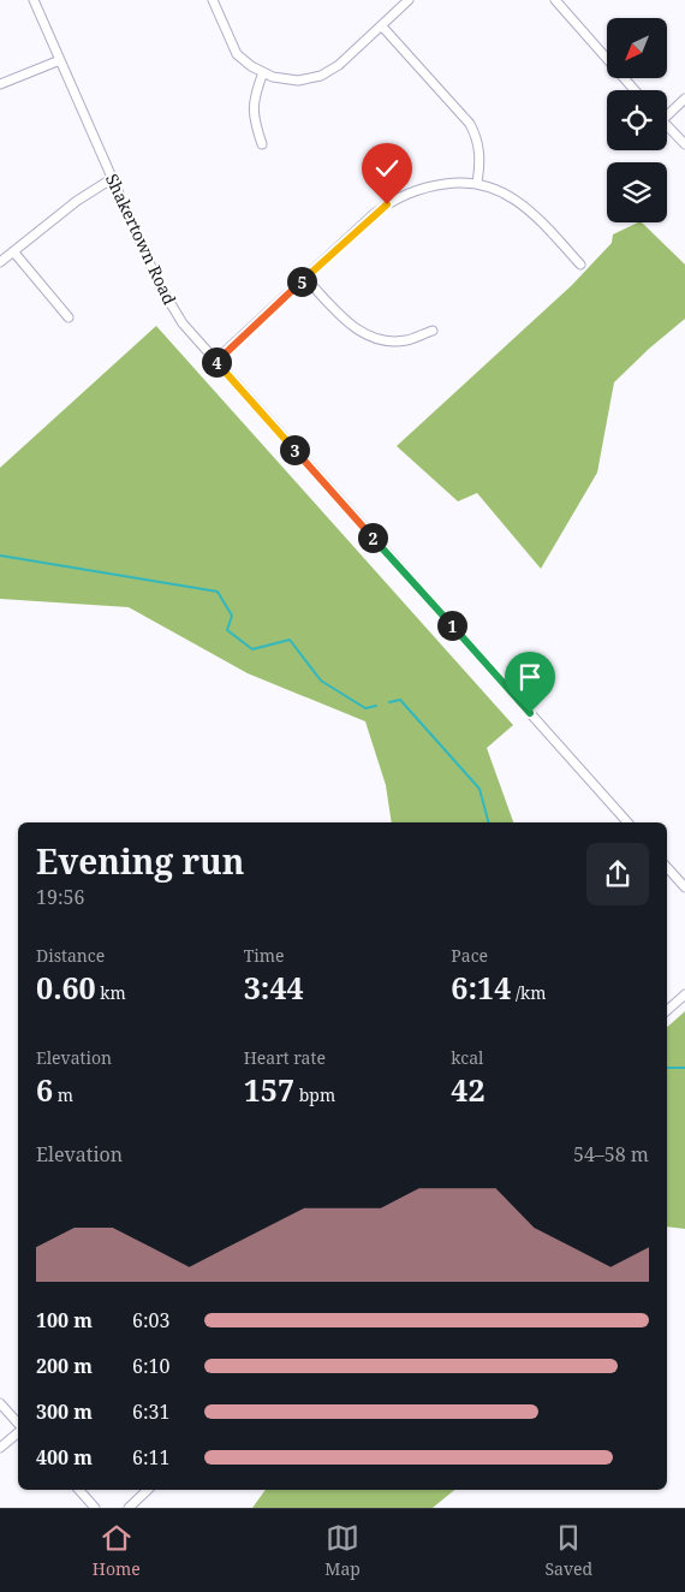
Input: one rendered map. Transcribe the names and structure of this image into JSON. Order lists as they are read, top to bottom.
{
  "streets": {
    "street": ["Shakertown Road"]
  },
  "north": "bottom left",
  "page": {
    "pins": [
      "5",
      "4",
      "3",
      "2",
      "1"
    ],
    "heading": ["Evening run", "19:56"],
    "stats": [
      ["Distance", "0.60 km"],
      ["Time", "3:44"],
      ["Pace", "6:14 /km"],
      ["Elevation", "6 m"],
      ["Heart rate", "157 bpm"],
      ["kcal", "42"]
    ],
    "chart": ["Elevation", "54–58 m"],
    "list": [
      {
        "name": "100 m",
        "note": "6:03"
      },
      {
        "name": "200 m",
        "note": "6:10"
      },
      {
        "name": "300 m",
        "note": "6:31"
      },
      {
        "name": "400 m",
        "note": "6:11"
      }
    ],
    "tabs": ["Home", "Map", "Saved"]
  }
}
